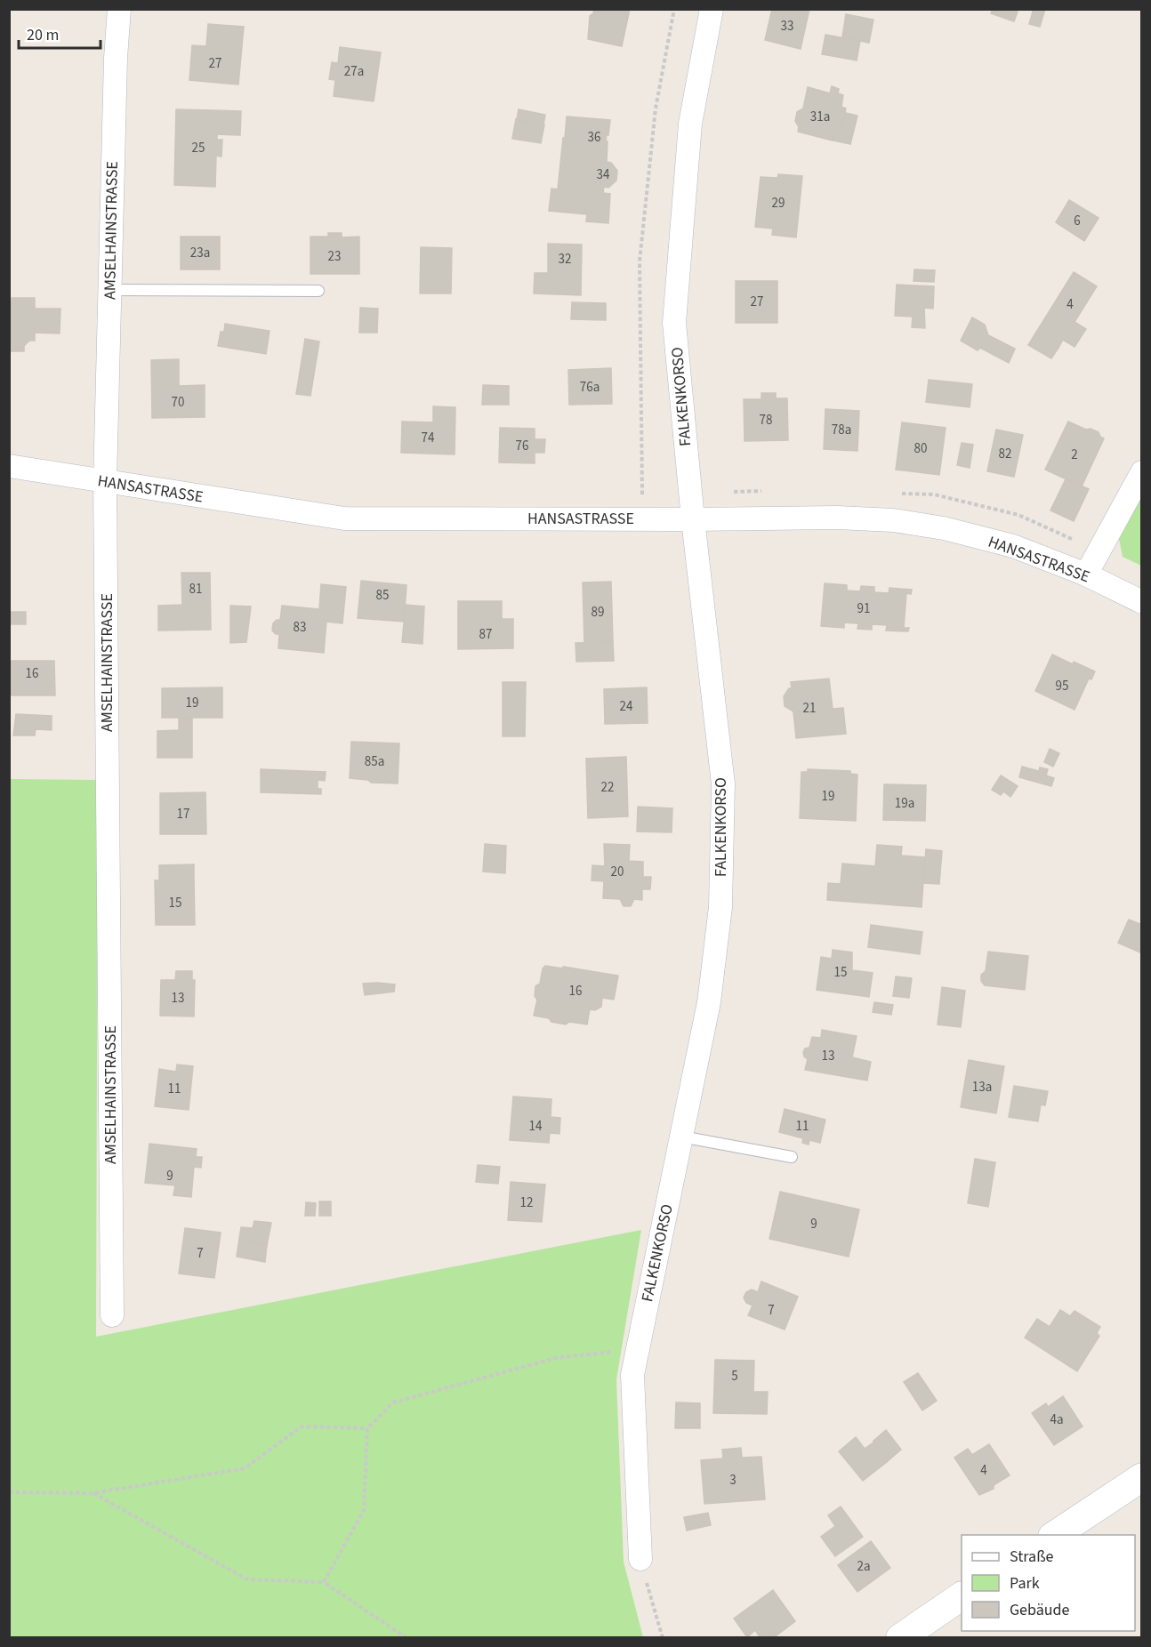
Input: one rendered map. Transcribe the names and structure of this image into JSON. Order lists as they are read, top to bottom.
{
  "streets": {
    "street": ["AMSELHAINSTRASSE", "FALKENKORSO", "HANSASTRASSE"]
  },
  "crossings": [
    ["AMSELHAINSTRASSE", "HANSASTRASSE"],
    ["FALKENKORSO", "HANSASTRASSE"]
  ],
  "house_numbers": [
    "33",
    "27",
    "27a",
    "31a",
    "36",
    "25",
    "34",
    "29",
    "6",
    "23a",
    "23",
    "32",
    "27",
    "4",
    "76a",
    "70",
    "78",
    "78a",
    "74",
    "76",
    "80",
    "82",
    "2",
    "81",
    "85",
    "91",
    "89",
    "83",
    "87",
    "16",
    "95",
    "19",
    "24",
    "21",
    "85a",
    "22",
    "19",
    "19a",
    "17",
    "20",
    "15",
    "15",
    "16",
    "13",
    "13",
    "13a",
    "11",
    "14",
    "11",
    "9",
    "12",
    "9",
    "7",
    "7",
    "5",
    "4a",
    "4",
    "3",
    "2a"
  ],
  "legend": ["Straße", "Park", "Gebäude"],
  "scale_bar": "20 m"
}
